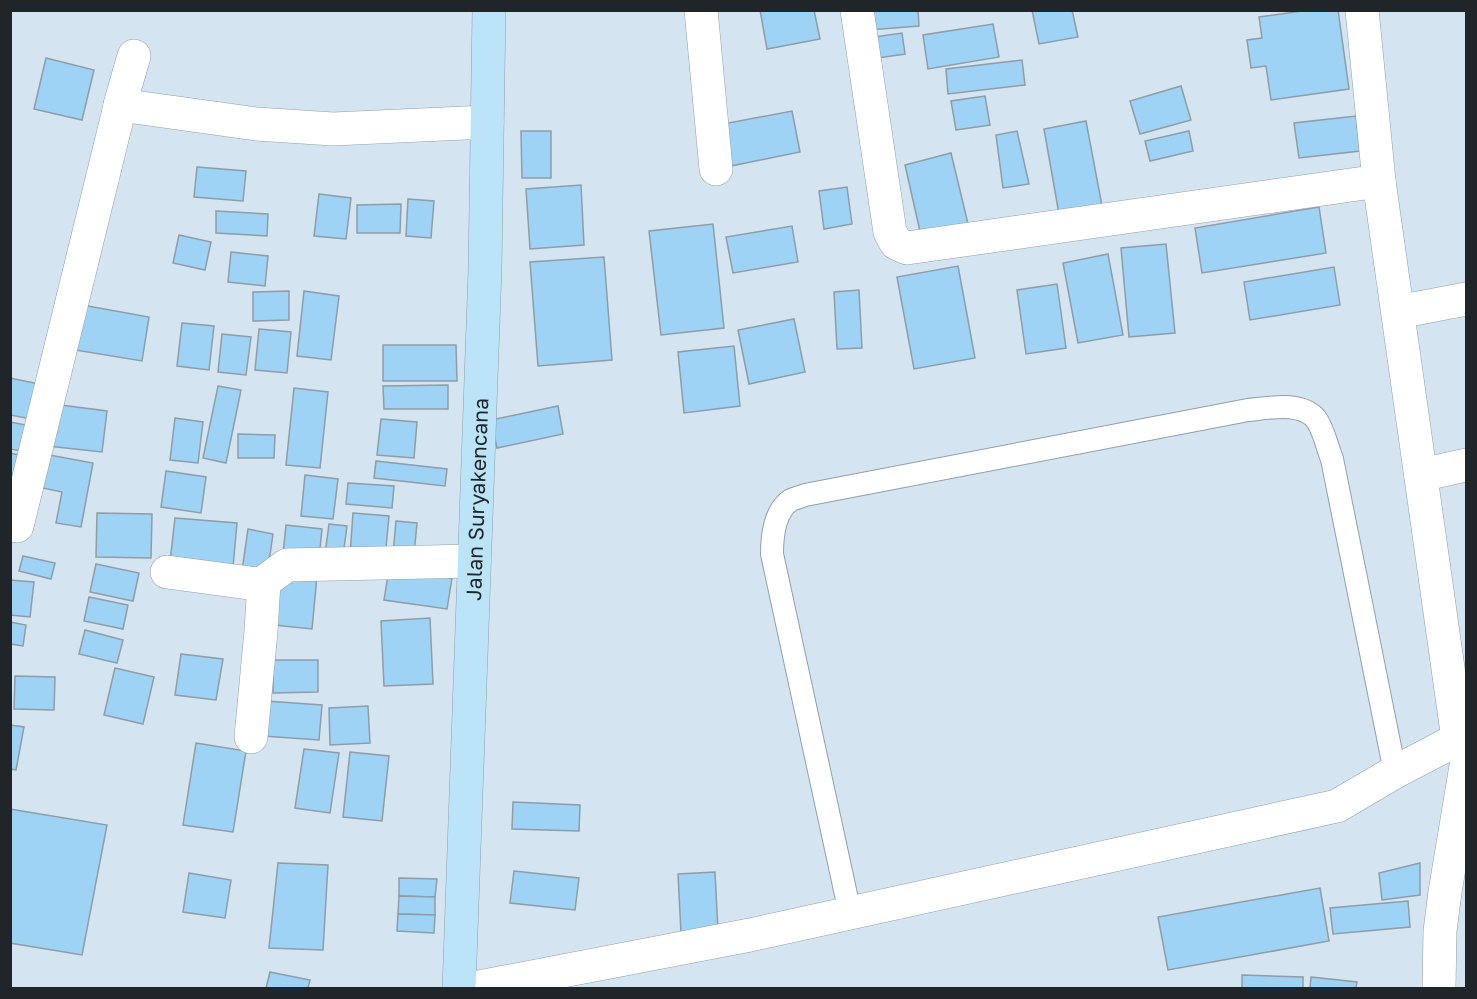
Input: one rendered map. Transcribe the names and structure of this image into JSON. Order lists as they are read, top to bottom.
{
  "streets": {
    "street": ["Jalan Suryakencana"]
  }
}
